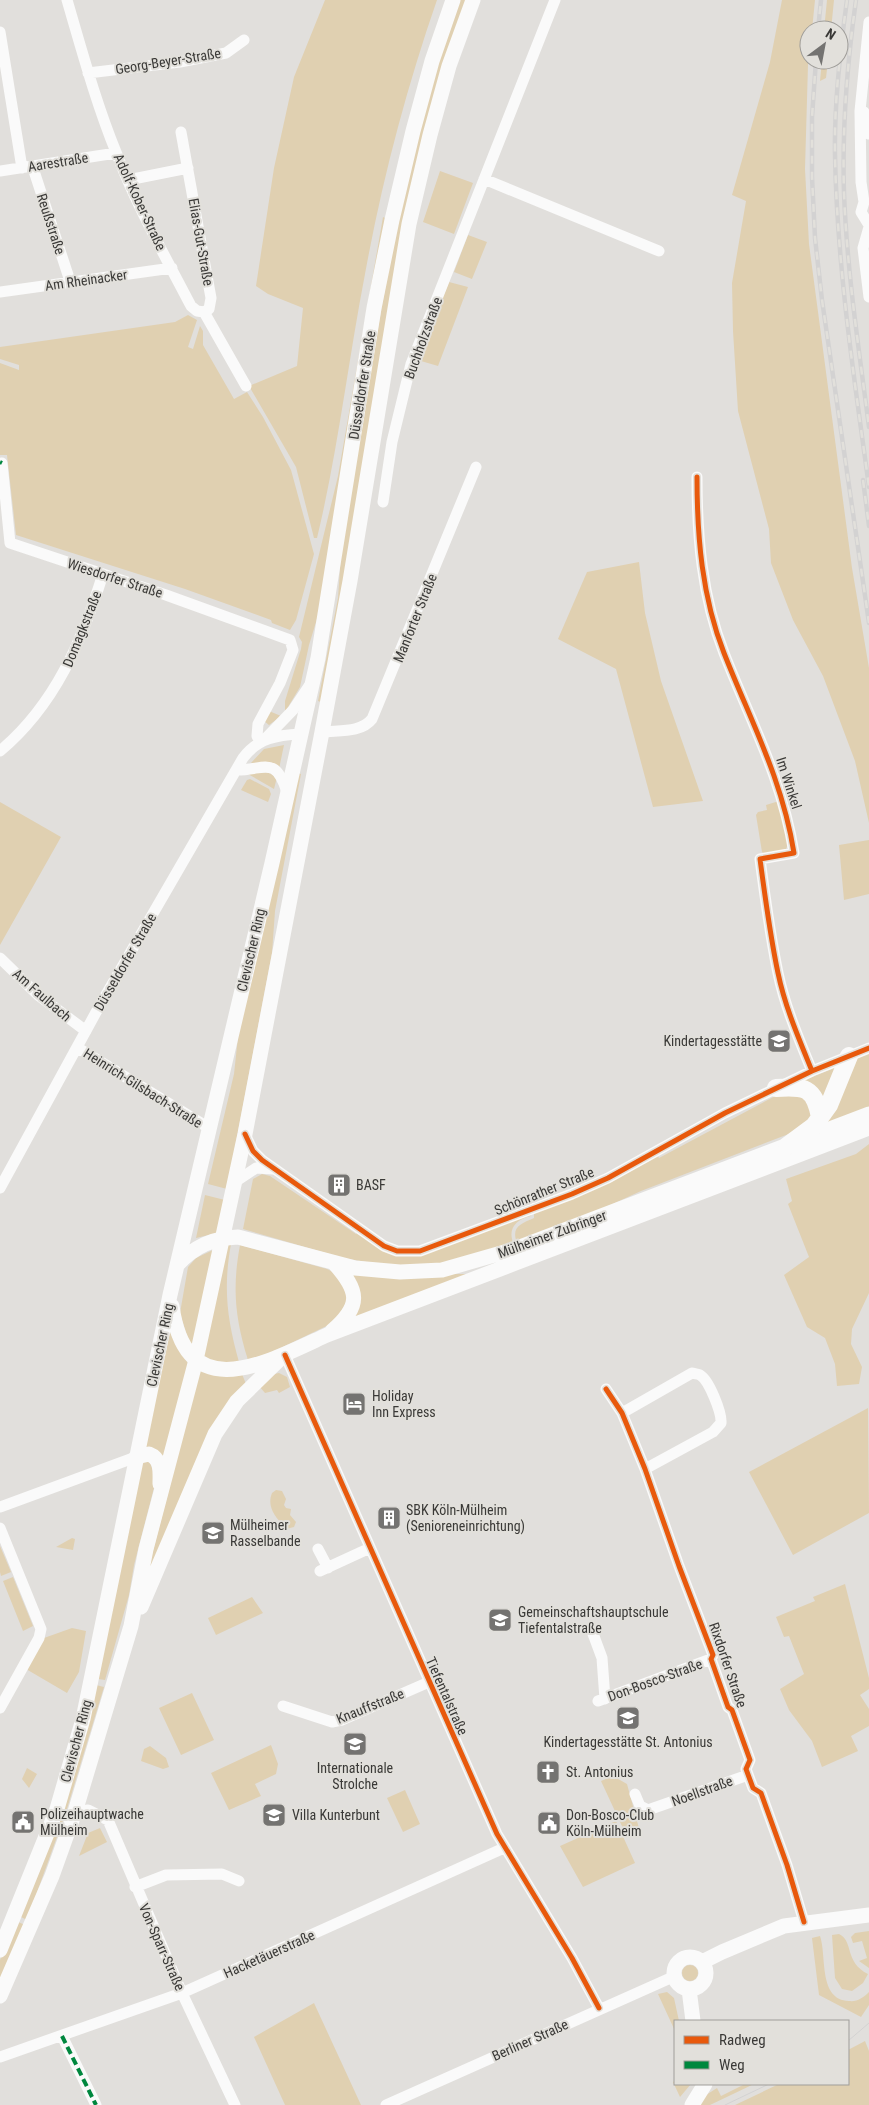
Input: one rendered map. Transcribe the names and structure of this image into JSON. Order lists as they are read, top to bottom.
{
  "streets": {
    "main road": ["Düsseldorfer Straße", "Clevischer Ring", "Mülheimer Zubringer"],
    "street": [
      "Georg-Beyer-Straße",
      "Aarestraße",
      "Adolf-Kober-Straße",
      "Reußstraße",
      "Elias-Gut-Straße",
      "Am Rheinacker",
      "Buchholzstraße",
      "Wiesdorfer Straße",
      "Manforter Straße",
      "Domagkstraße",
      "Im Winkel",
      "Am Faulbach",
      "Heinrich-Gilsbach-Straße",
      "Schönrather Straße",
      "Rixdorfer Straße",
      "Don-Bosco-Straße",
      "Tiefentalstraße",
      "Knauffstraße",
      "Noellstraße",
      "Von-Sparr-Straße",
      "Hacketäuerstraße",
      "Berliner Straße"
    ]
  },
  "crossings": [
    ["Georg-Beyer-Straße", "Adolf-Kober-Straße"],
    ["Aarestraße", "Adolf-Kober-Straße"],
    ["Aarestraße", "Reußstraße"],
    ["Adolf-Kober-Straße", "Elias-Gut-Straße"],
    ["Adolf-Kober-Straße", "Am Rheinacker"],
    ["Reußstraße", "Am Rheinacker"],
    ["Düsseldorfer Straße", "Wiesdorfer Straße"],
    ["Düsseldorfer Straße", "Manforter Straße"],
    ["Düsseldorfer Straße", "Clevischer Ring"],
    ["Düsseldorfer Straße", "Am Faulbach"],
    ["Düsseldorfer Straße", "Heinrich-Gilsbach-Straße"],
    ["Wiesdorfer Straße", "Domagkstraße"],
    ["Manforter Straße", "Clevischer Ring"],
    ["Im Winkel", "Schönrather Straße"],
    ["Clevischer Ring", "Heinrich-Gilsbach-Straße"],
    ["Clevischer Ring", "Schönrather Straße"],
    ["Clevischer Ring", "Mülheimer Zubringer"],
    ["Clevischer Ring", "Tiefentalstraße"],
    ["Clevischer Ring", "Von-Sparr-Straße"],
    ["Mülheimer Zubringer", "Tiefentalstraße"],
    ["Rixdorfer Straße", "Don-Bosco-Straße"],
    ["Rixdorfer Straße", "Noellstraße"],
    ["Tiefentalstraße", "Knauffstraße"],
    ["Tiefentalstraße", "Hacketäuerstraße"],
    ["Tiefentalstraße", "Berliner Straße"],
    ["Von-Sparr-Straße", "Hacketäuerstraße"]
  ],
  "places": {
    "school or university": [
      "Kindertagesstätte",
      "Mülheimer Rasselbande",
      "Gemeinschaftshauptschule Tiefentalstraße",
      "Kindertagesstätte St. Antonius",
      "Internationale Strolche",
      "Villa Kunterbunt"
    ],
    "building": ["BASF", "SBK Köln-Mülheim (Senioreneinrichtung)"],
    "hotel": ["Holiday Inn Express"],
    "church": ["St. Antonius"],
    "public building": ["Polizeihauptwache Mülheim", "Don-Bosco-Club Köln-Mülheim"]
  },
  "legend": ["Radweg", "Weg"],
  "north": "top right"
}
